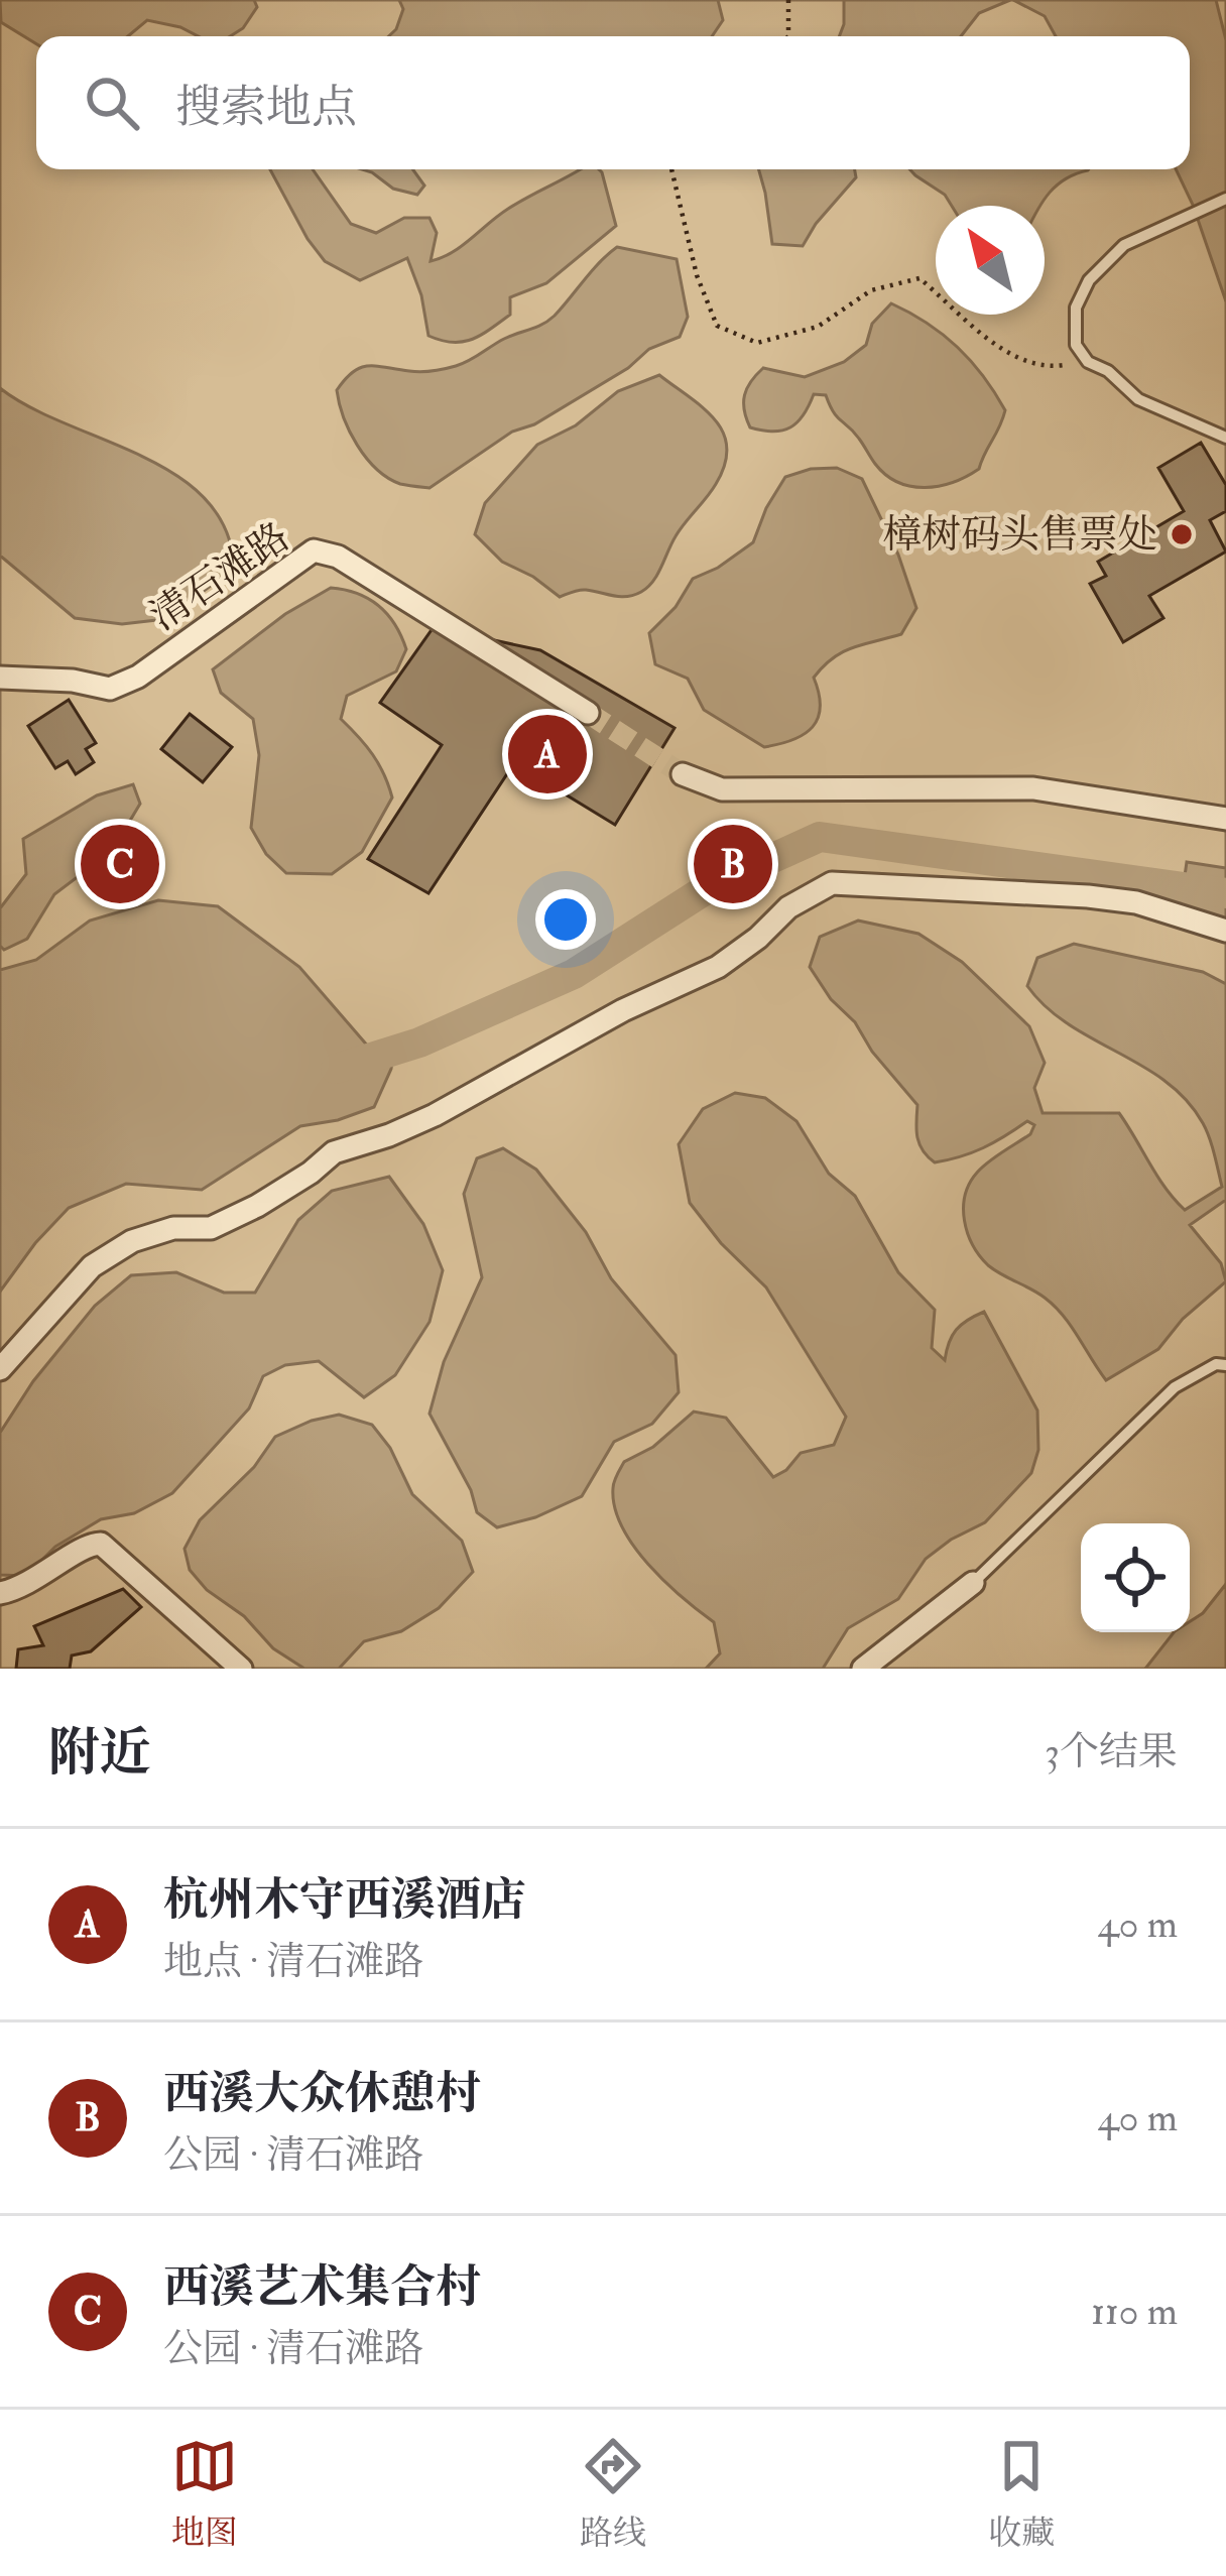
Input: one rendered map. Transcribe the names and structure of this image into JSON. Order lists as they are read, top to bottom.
{
  "streets": {
    "street": ["清石滩路"]
  },
  "places": ["樟树码头售票处"],
  "north": "top left",
  "page": {
    "search": "搜索地点",
    "pins": ["A", "B", "C"],
    "heading": ["附近", "3个结果"],
    "list": [
      {
        "mark": "A",
        "name": "杭州木守西溪酒店",
        "note": "地点 · 清石滩路",
        "value": "40 m"
      },
      {
        "mark": "B",
        "name": "西溪大众休憩村",
        "note": "公园 · 清石滩路",
        "value": "40 m"
      },
      {
        "mark": "C",
        "name": "西溪艺术集合村",
        "note": "公园 · 清石滩路",
        "value": "110 m"
      }
    ],
    "nav": ["地图", "路线", "收藏"]
  }
}
